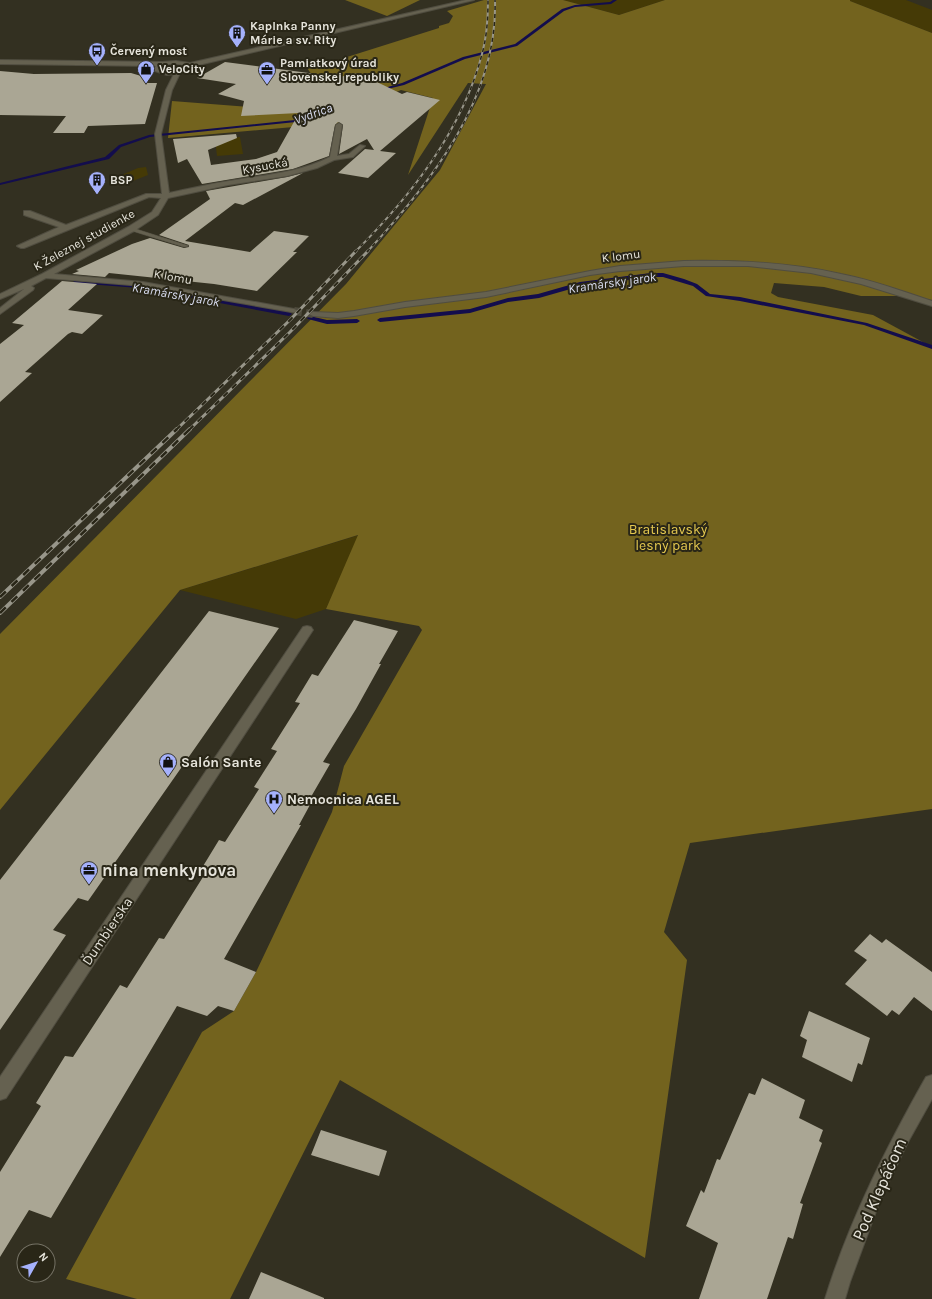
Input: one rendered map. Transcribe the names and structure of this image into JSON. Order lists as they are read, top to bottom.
{
  "streets": {
    "street": [
      "Kysucká",
      "K Železnej studienke",
      "K lomu",
      "Ďumbierska",
      "Pod Klepáčom"
    ]
  },
  "crossings": [
    ["Kysucká", "K Železnej studienke"],
    ["K Železnej studienke", "K lomu"]
  ],
  "water": ["Vydrica", "Kramársky jarok"],
  "parks": ["Bratislavský lesný park"],
  "places": {
    "building": ["Kaplnka Panny Márie a sv. Rity", "BSP"],
    "bus stop": ["Červený most"],
    "shop": ["VeloCity", "Salón Sante"],
    "office": ["Pamiatkový úrad Slovenskej republiky", "nina menkynova"],
    "hospital": ["Nemocnica AGEL"]
  },
  "north": "top right"
}
